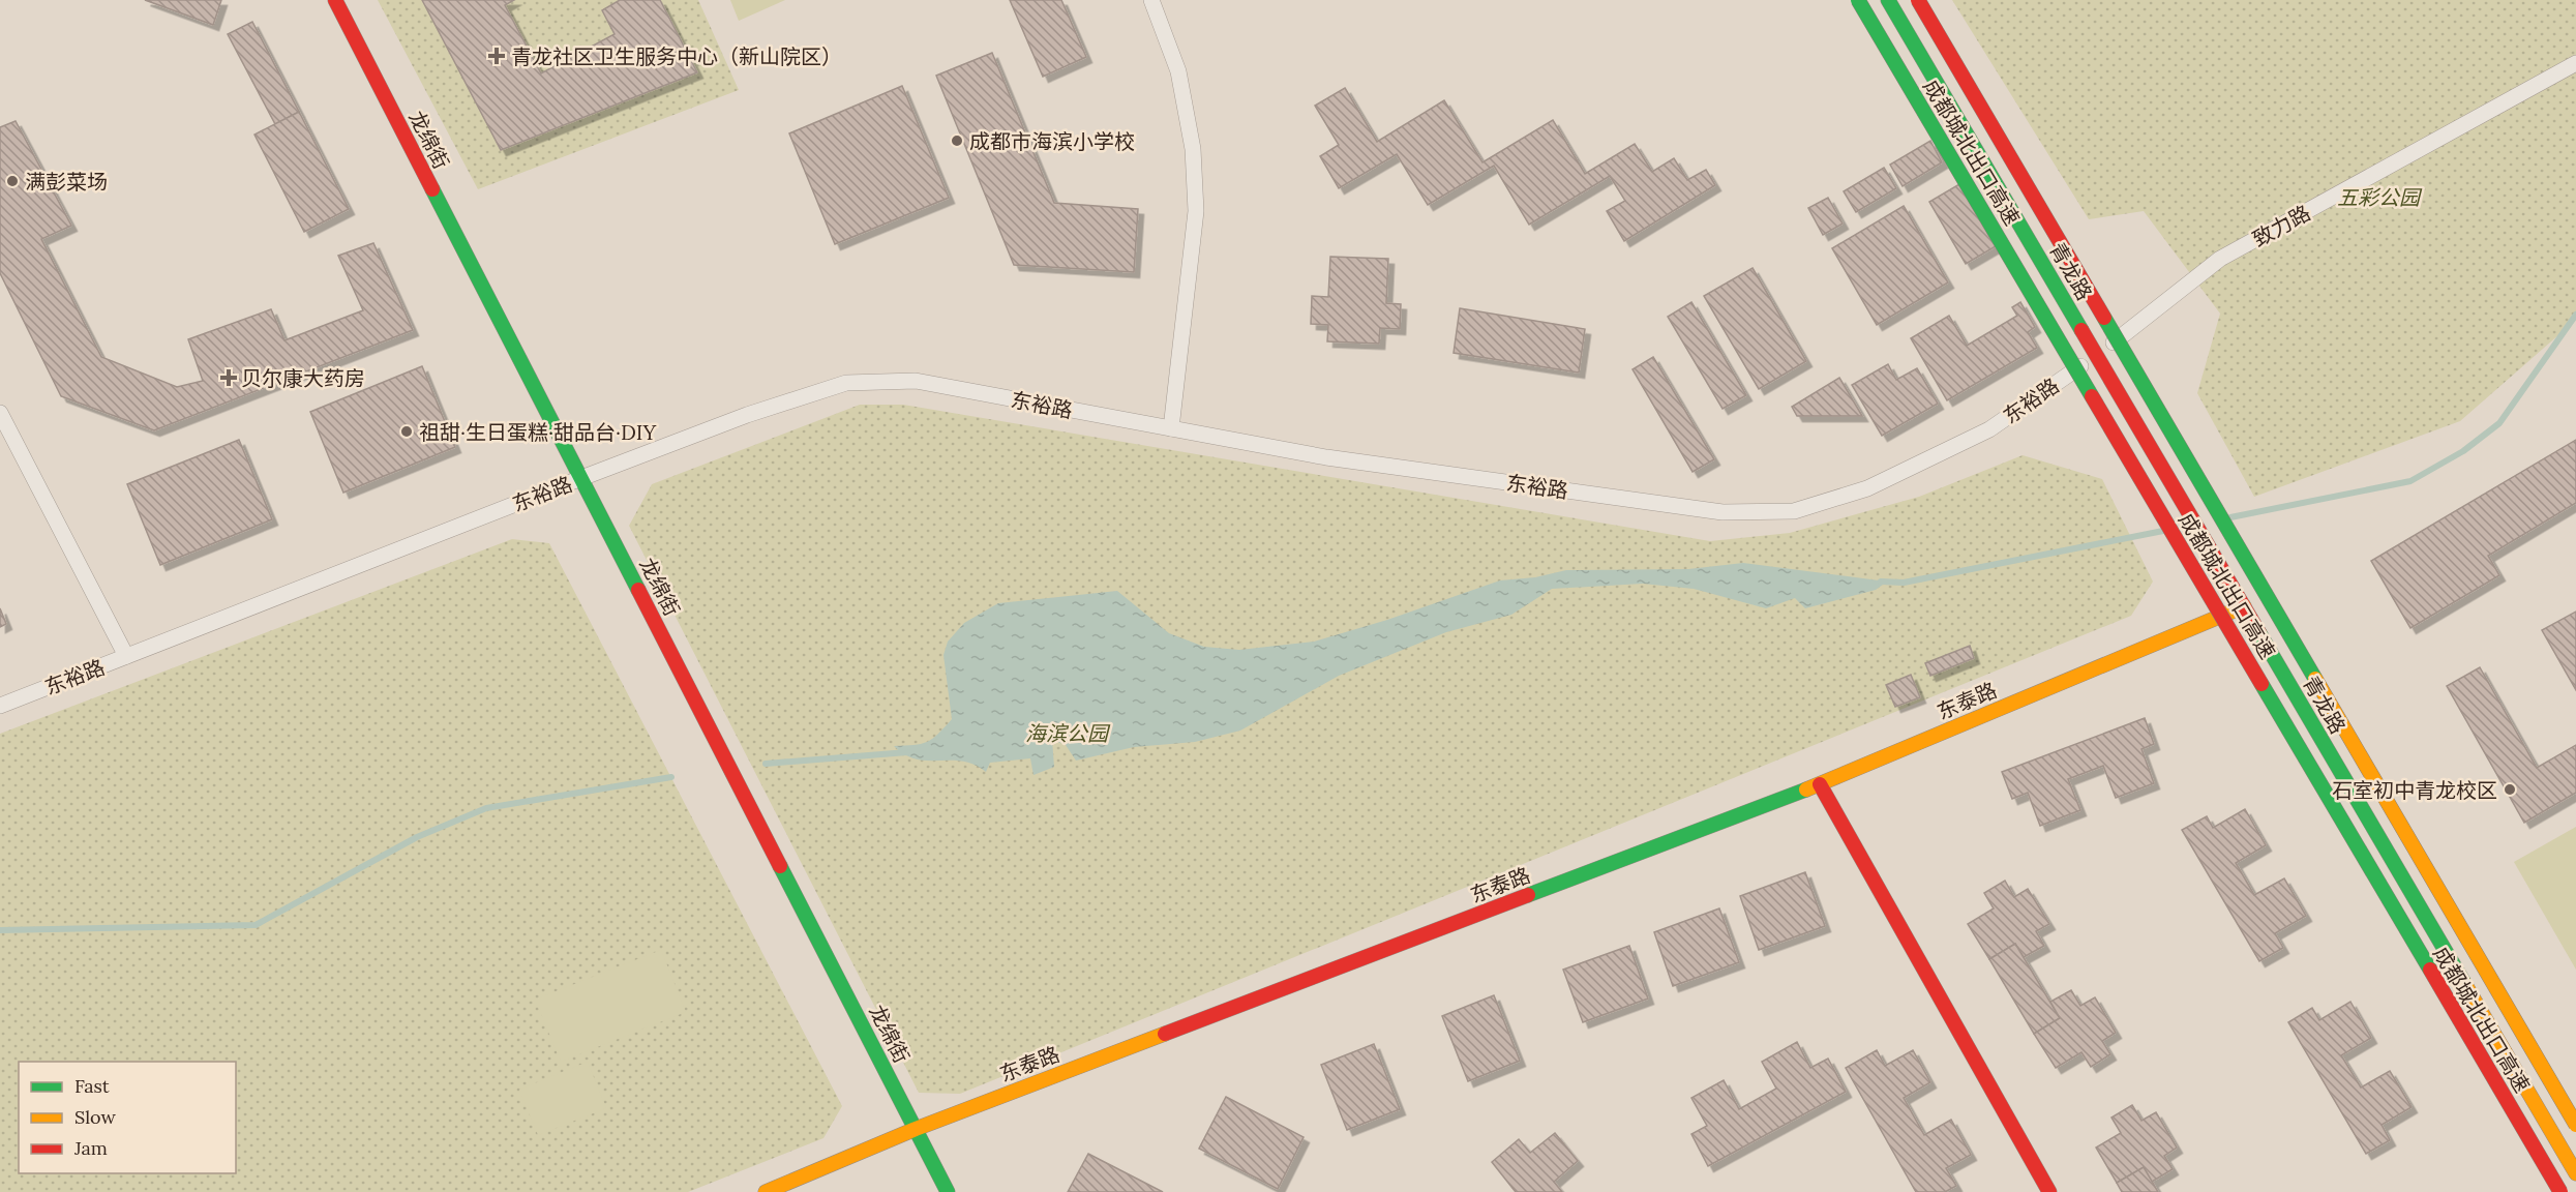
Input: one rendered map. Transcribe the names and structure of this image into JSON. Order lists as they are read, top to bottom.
{
  "streets": {
    "main road": [
      "龙绵街",
      "成都城北出口高速",
      "青龙路",
      "东泰路"
    ],
    "street": ["致力路", "东裕路"]
  },
  "crossings": [
    ["龙绵街", "东裕路"],
    ["龙绵街", "东泰路"],
    ["致力路", "青龙路"],
    ["致力路", "东裕路"],
    ["青龙路", "东裕路"],
    ["青龙路", "东泰路"]
  ],
  "parks": ["五彩公园", "海滨公园"],
  "places": {
    "health": ["青龙社区卫生服务中心（新山院区）", "贝尔康大药房"],
    "other": [
      "成都市海滨小学校",
      "满彭菜场",
      "祖甜·生日蛋糕·甜品台·DIY",
      "石室初中青龙校区"
    ]
  },
  "legend": ["Fast", "Slow", "Jam"]
}
